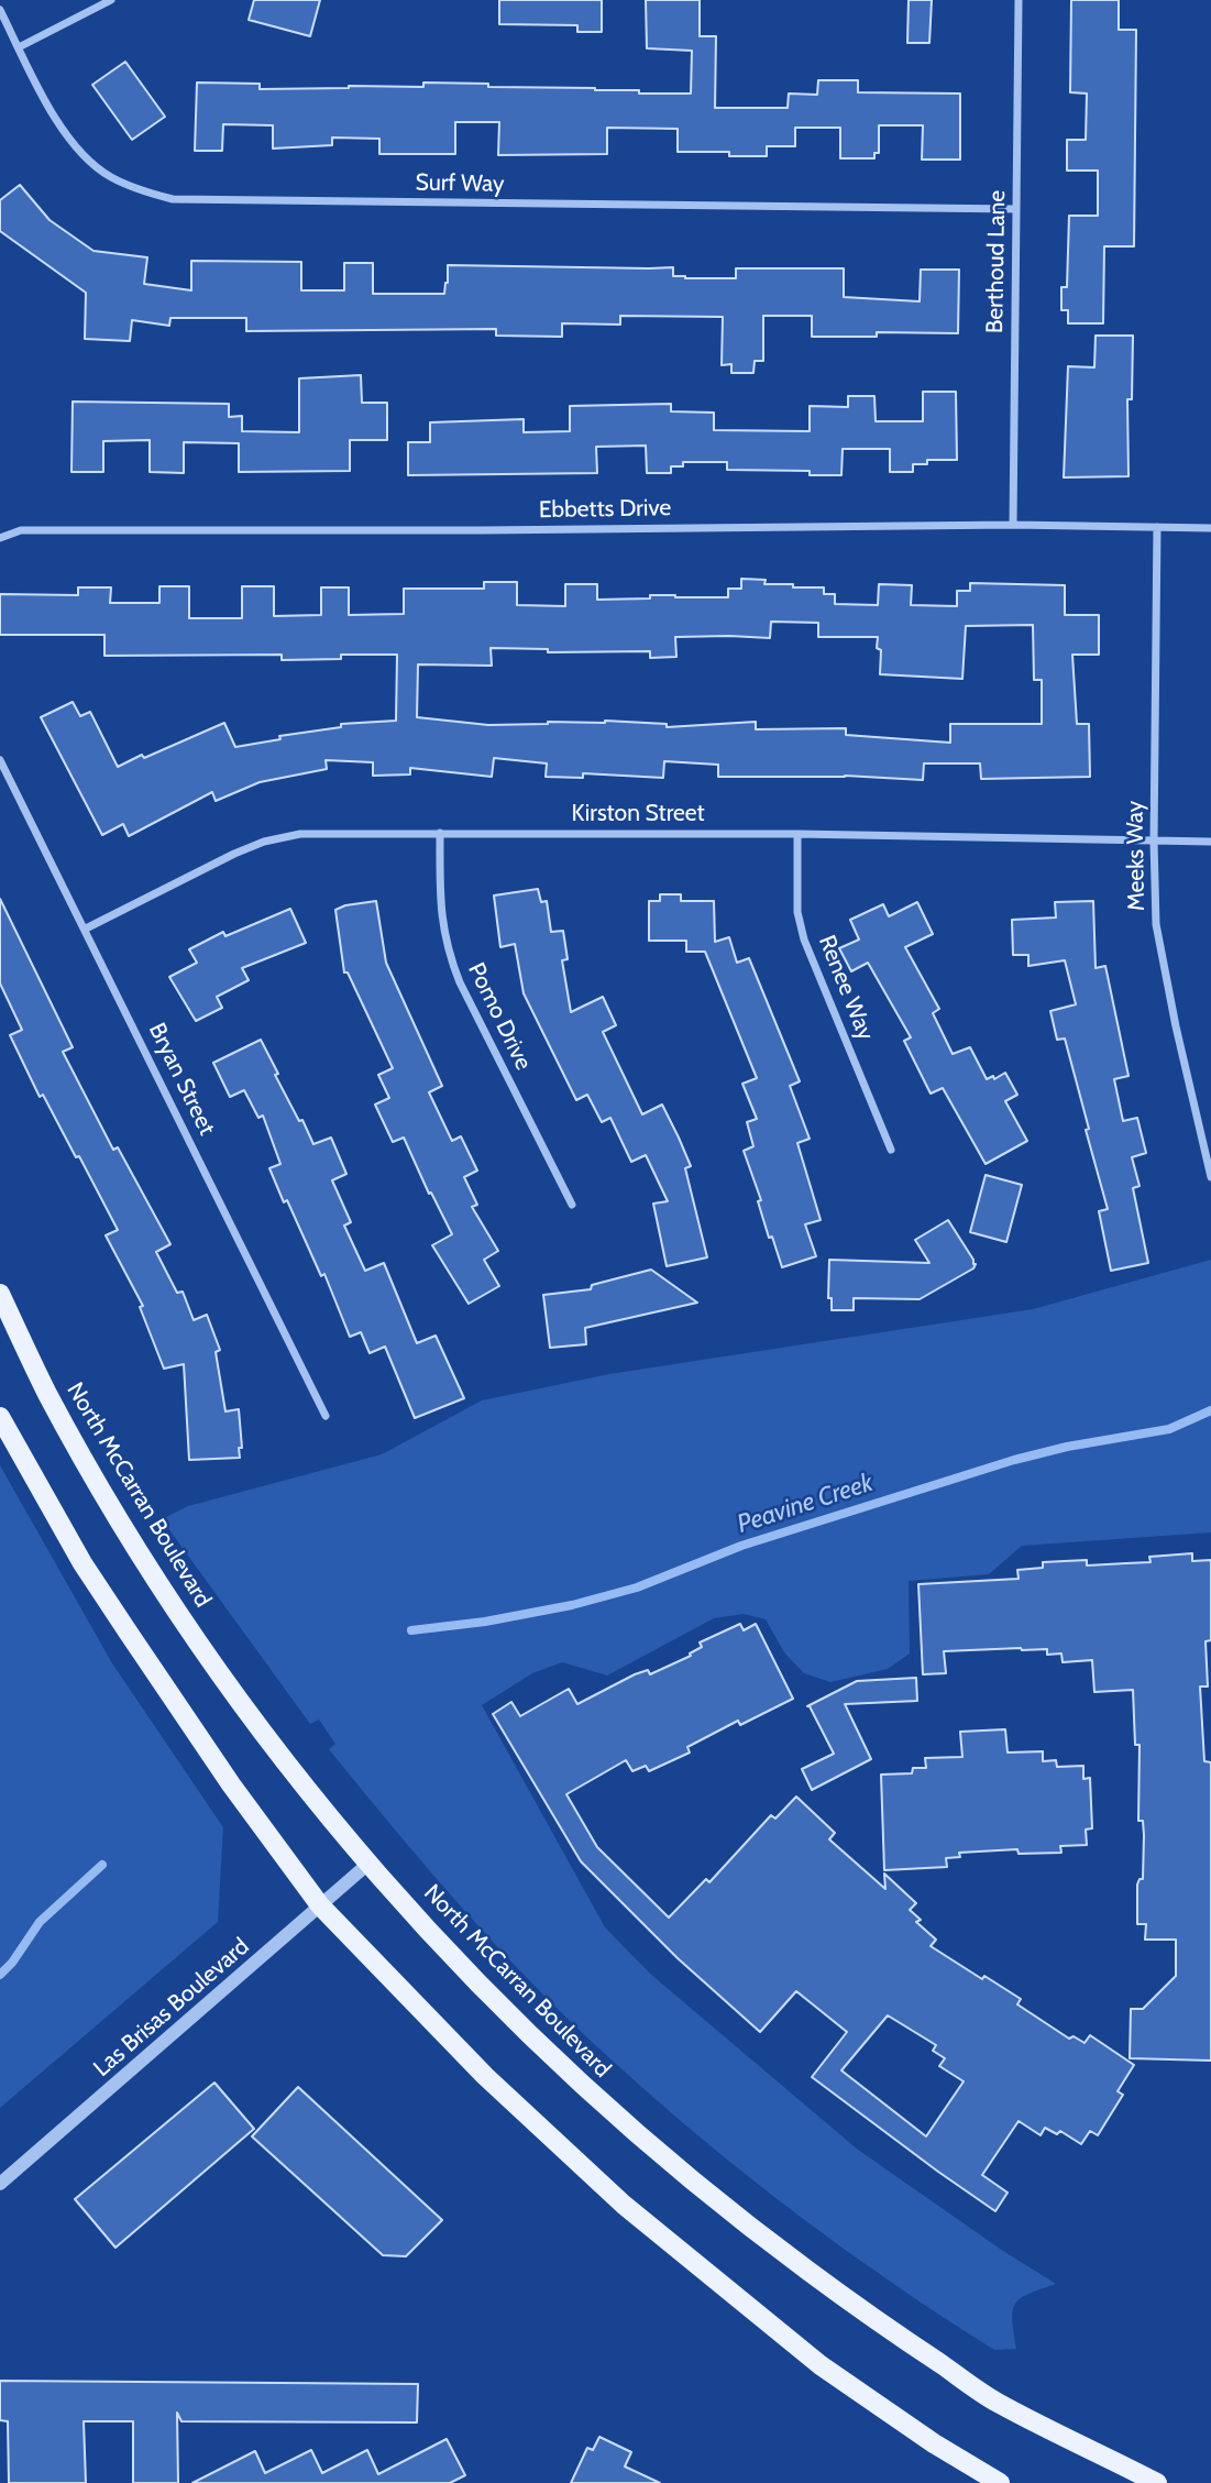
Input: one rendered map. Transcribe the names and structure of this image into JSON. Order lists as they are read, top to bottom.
{
  "streets": {
    "main road": ["North McCarran Boulevard"],
    "street": [
      "Surf Way",
      "Berthoud Lane",
      "Ebbetts Drive",
      "Kirston Street",
      "Meeks Way",
      "Renee Way",
      "Pomo Drive",
      "Bryan Street",
      "Las Brisas Boulevard"
    ]
  },
  "crossings": [
    ["Surf Way", "Berthoud Lane"],
    ["Berthoud Lane", "Ebbetts Drive"],
    ["Ebbetts Drive", "Meeks Way"],
    ["Kirston Street", "Meeks Way"],
    ["Kirston Street", "Renee Way"],
    ["Kirston Street", "Pomo Drive"],
    ["Kirston Street", "Bryan Street"],
    ["North McCarran Boulevard", "Las Brisas Boulevard"]
  ],
  "water": ["Peavine Creek"]
}
